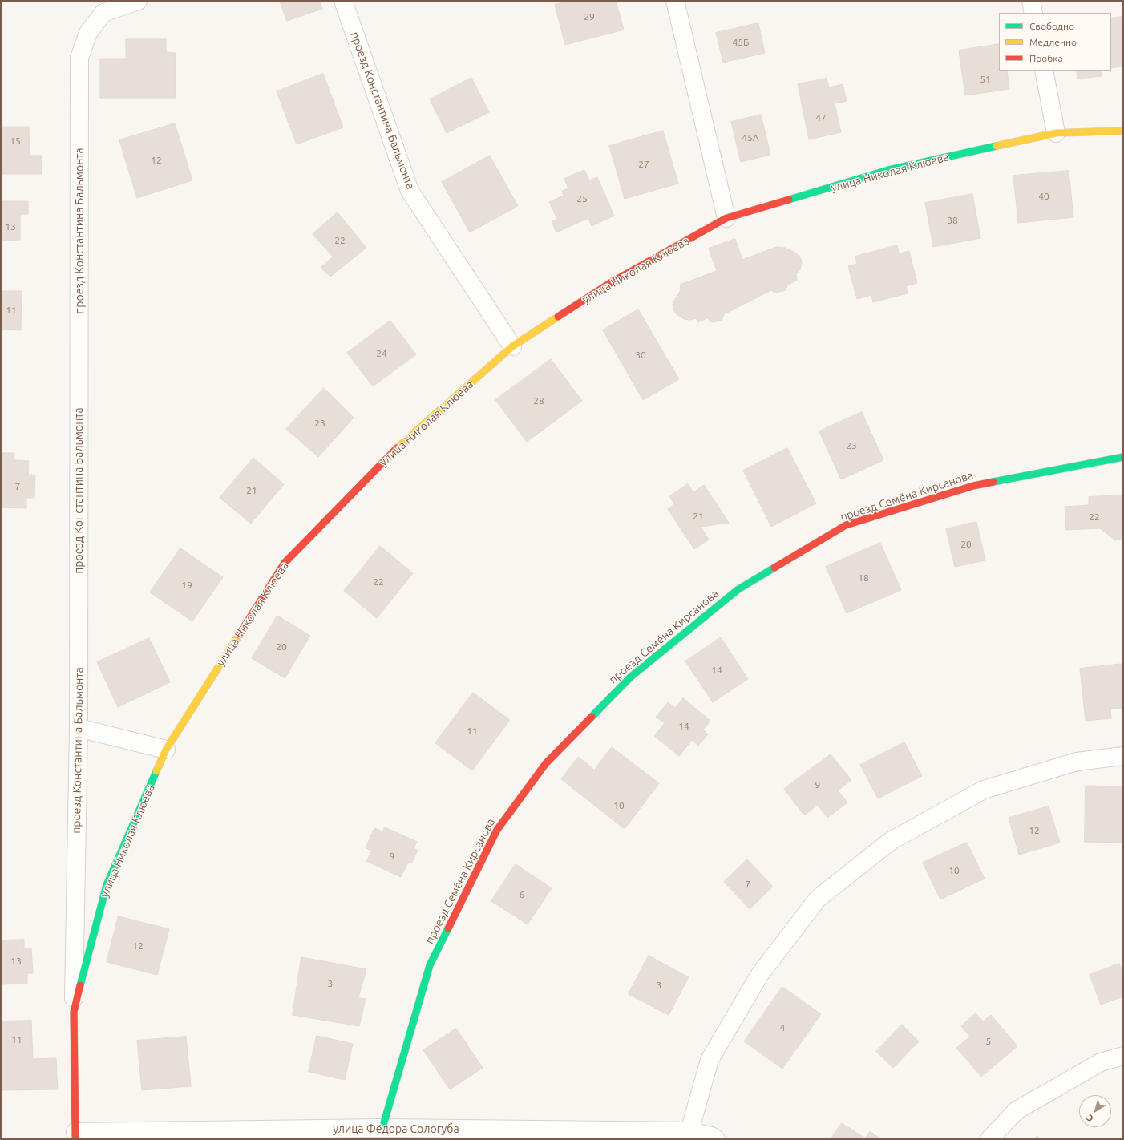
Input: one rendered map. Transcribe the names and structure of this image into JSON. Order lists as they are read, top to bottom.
{
  "streets": {
    "street": [
      "проезд Константина Бальмонта",
      "улица Николая Клюева",
      "проезд Семёна Кирсанова",
      "улица Фёдора Сологуба"
    ]
  },
  "crossings": [
    ["проезд Константина Бальмонта", "улица Николая Клюева"],
    ["улица Николая Клюева", "улица Фёдора Сологуба"],
    ["проезд Семёна Кирсанова", "улица Фёдора Сологуба"]
  ],
  "house_numbers": [
    "29",
    "45Б",
    "51",
    "47",
    "45А",
    "15",
    "12",
    "27",
    "40",
    "25",
    "38",
    "13",
    "22",
    "11",
    "24",
    "30",
    "28",
    "23",
    "23",
    "7",
    "21",
    "21",
    "22",
    "20",
    "18",
    "22",
    "19",
    "20",
    "14",
    "14",
    "11",
    "9",
    "10",
    "12",
    "9",
    "10",
    "7",
    "6",
    "12",
    "13",
    "3",
    "3",
    "4",
    "11",
    "5"
  ],
  "legend": ["Свободно", "Медленно", "Пробка"],
  "north": "bottom left"
}
